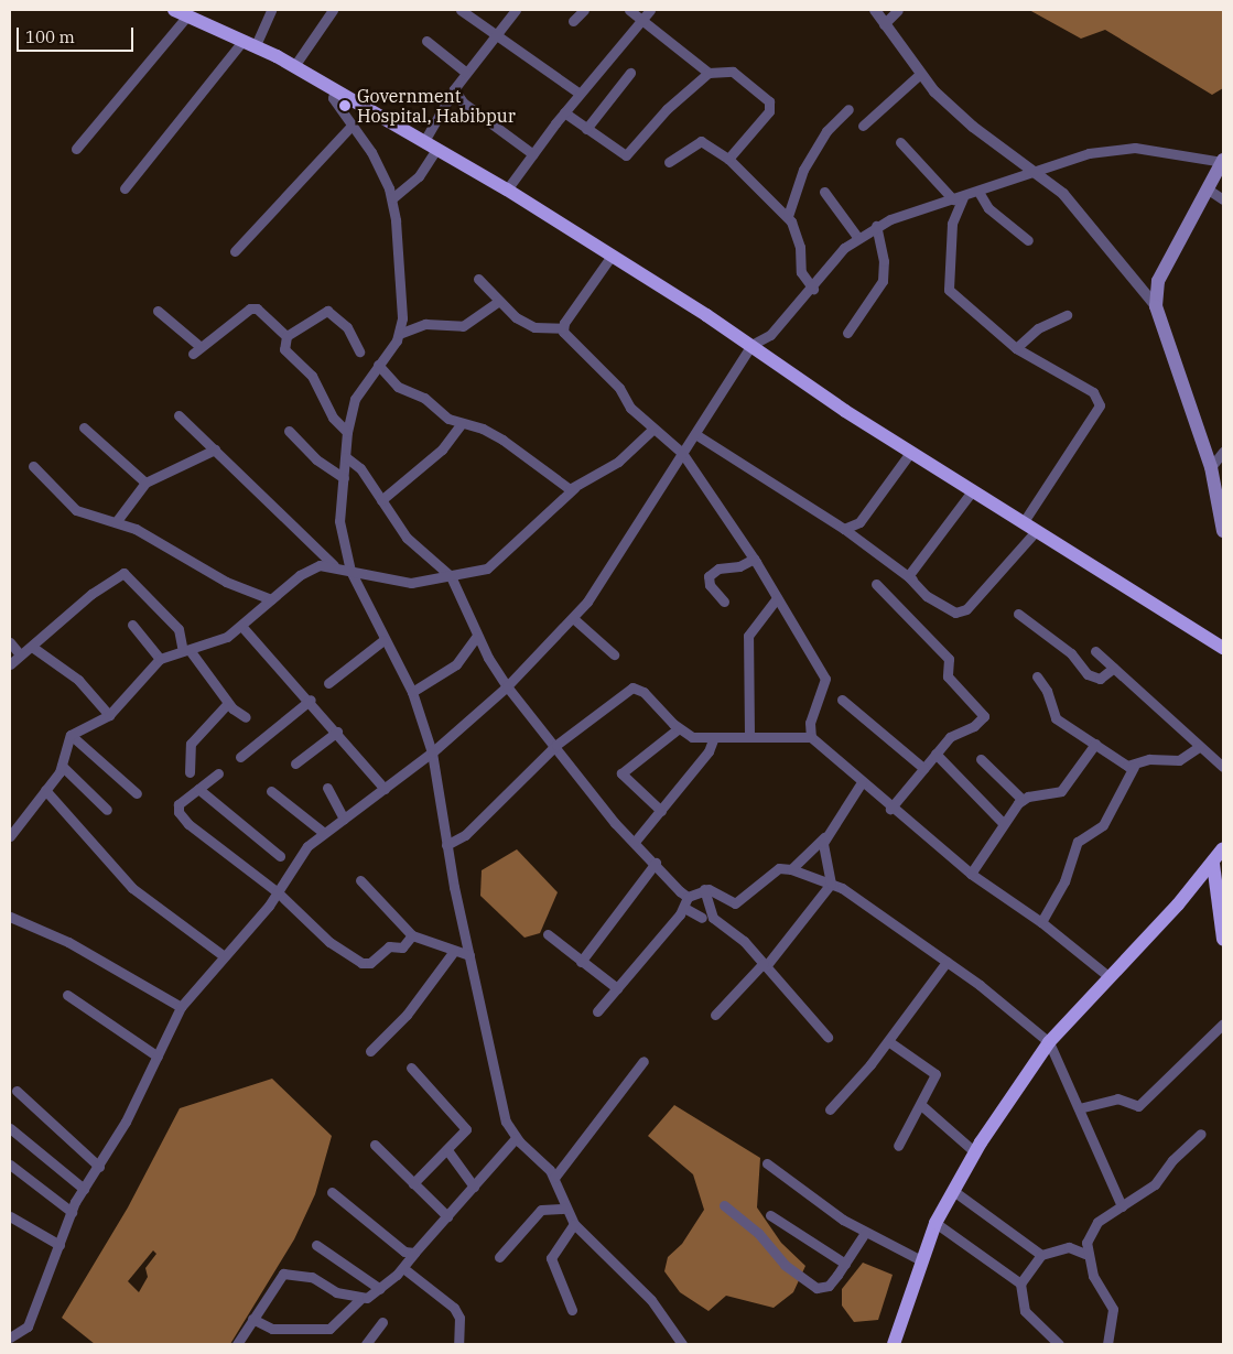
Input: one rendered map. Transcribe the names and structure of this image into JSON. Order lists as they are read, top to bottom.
{
  "places": ["Government Hospital, Habibpur"],
  "scale_bar": "100 m"
}
